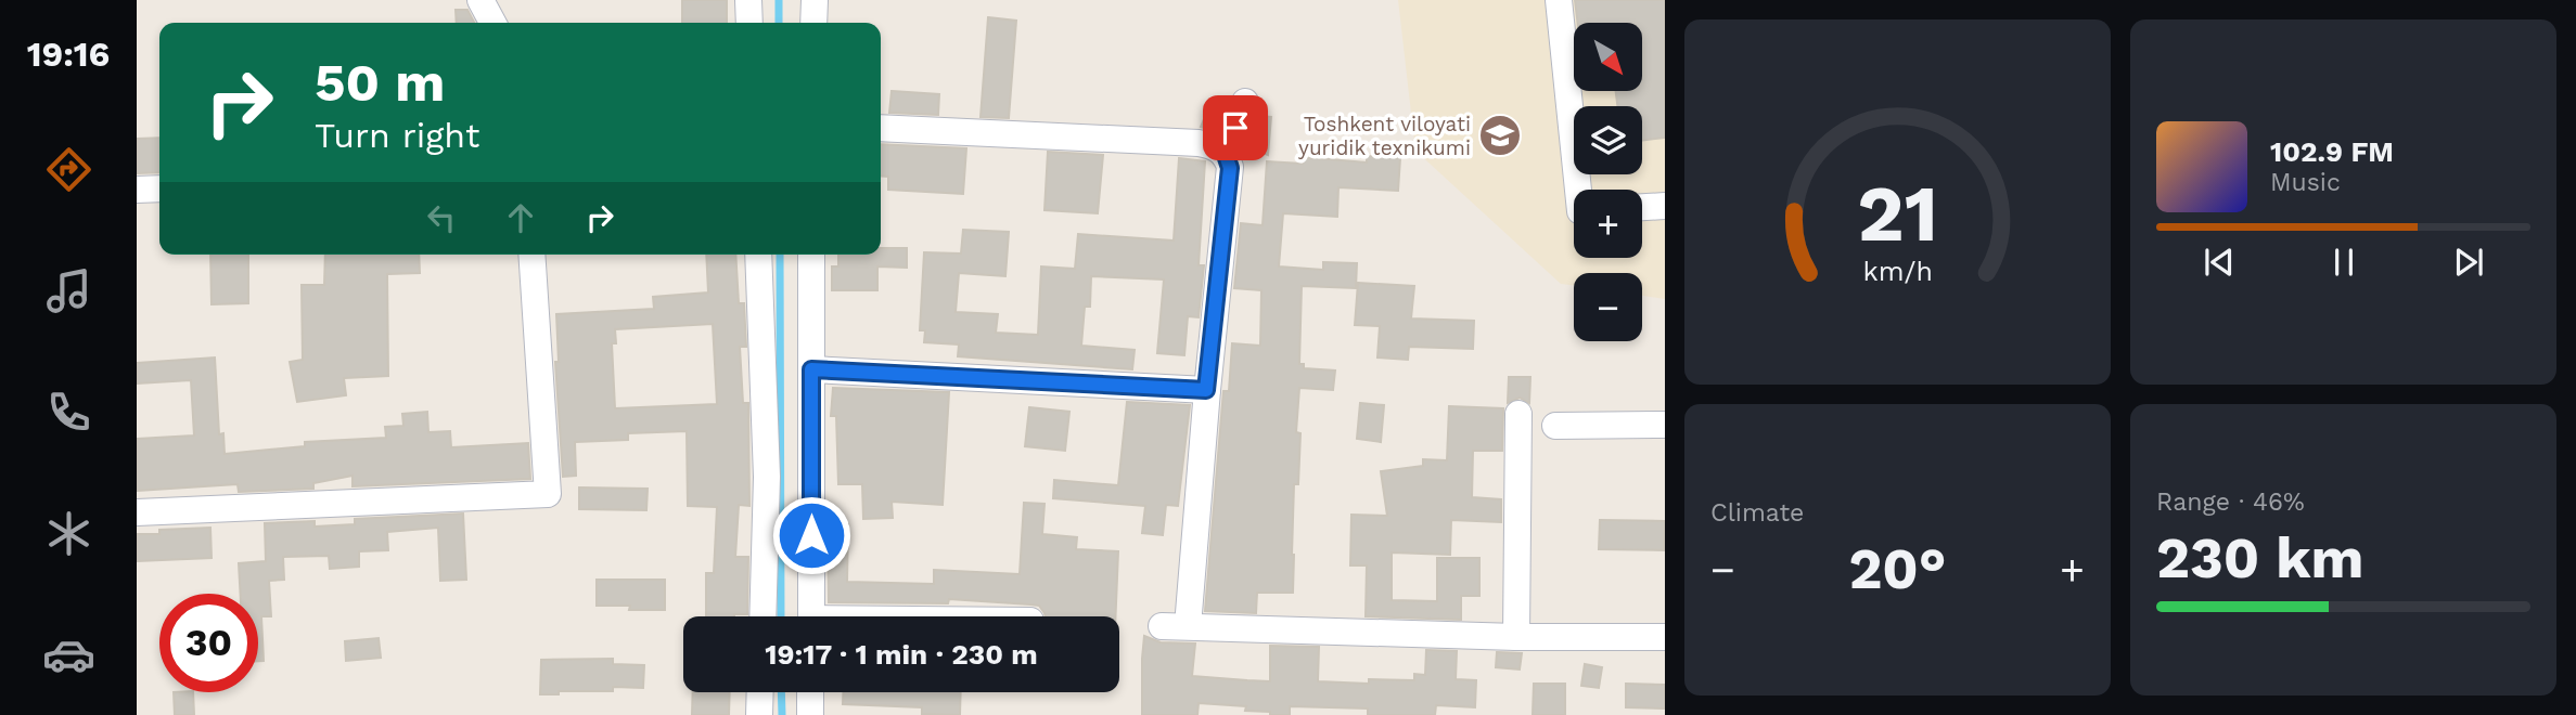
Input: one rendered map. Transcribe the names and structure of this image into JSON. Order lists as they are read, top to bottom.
{
  "places": {
    "school or university": ["Toshkent viloyati yuridik texnikumi"]
  },
  "north": "bottom right",
  "page": {
    "tabs": "19:16",
    "map_buttons": ["+", "−"],
    "turn": ["50 m", "Turn right"],
    "song": ["102.9 FM", "Music"],
    "tile": [
      "Climate",
      ["Range · 46%", "230 km"]
    ],
    "heat": ["−", "20°", "+"],
    "limit": "30",
    "trip": "19:17 · 1 min · 230 m",
    "gauge": ["21", "km/h"]
  }
}
